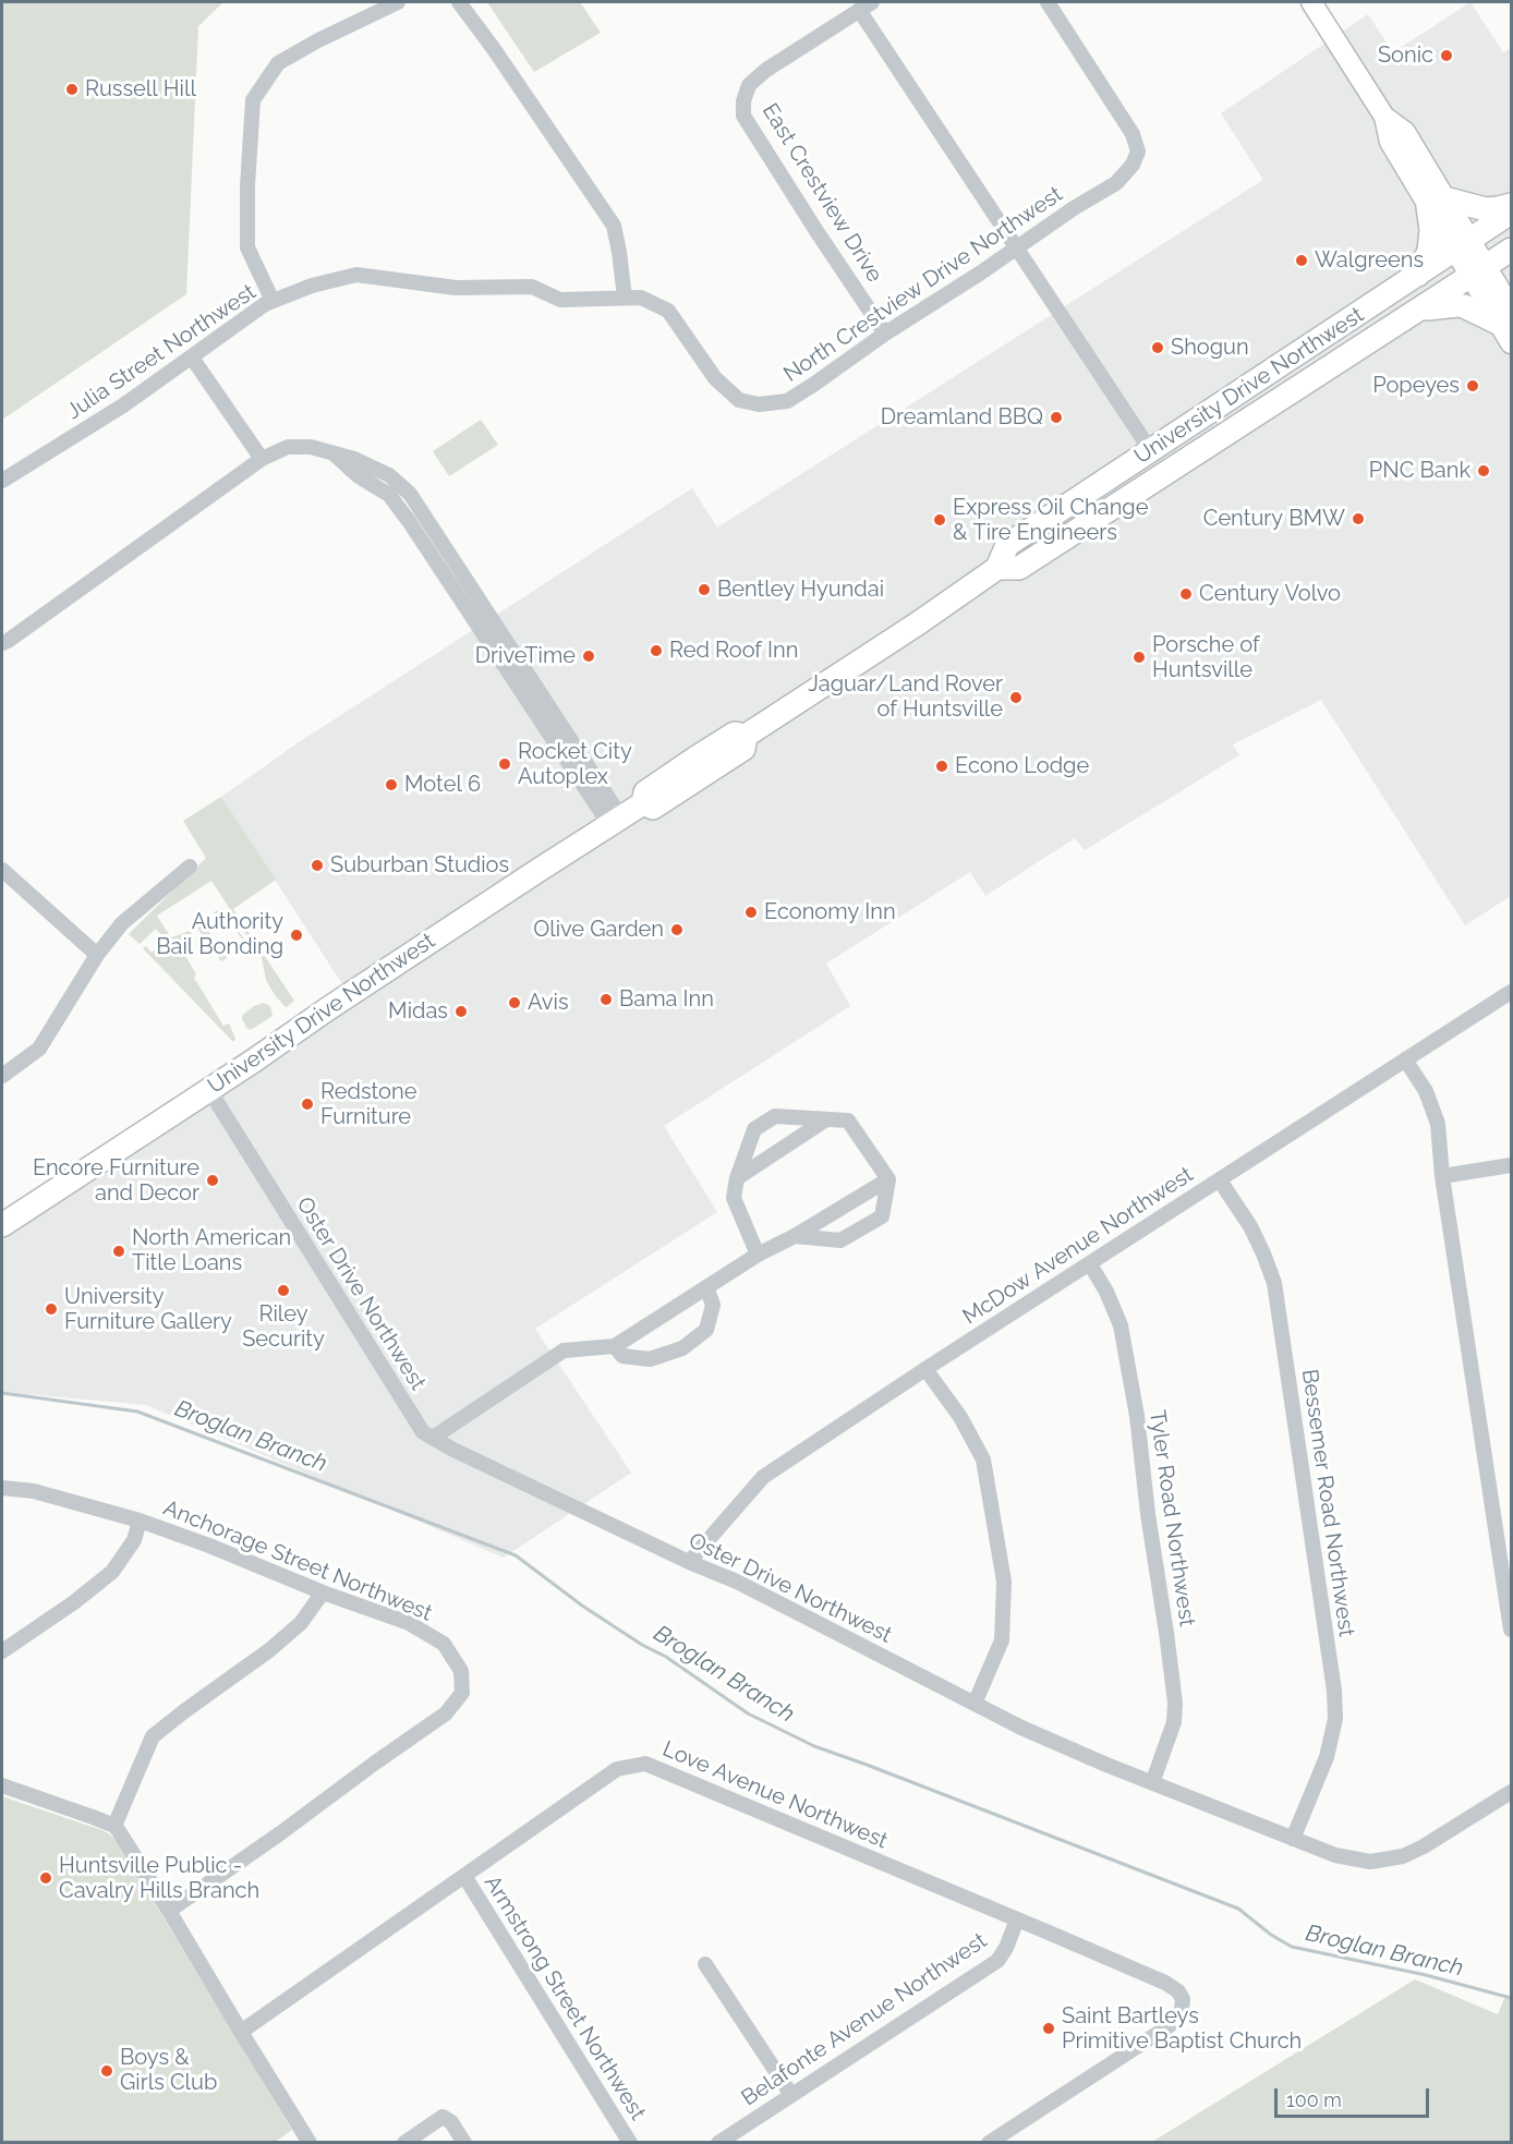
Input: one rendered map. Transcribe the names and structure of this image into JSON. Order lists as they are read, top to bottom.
{
  "streets": {
    "highway": ["University Drive Northwest"],
    "street": [
      "East Crestview Drive",
      "North Crestview Drive Northwest",
      "Julia Street Northwest",
      "McDow Avenue Northwest",
      "Oster Drive Northwest",
      "Bessemer Road Northwest",
      "Tyler Road Northwest",
      "Anchorage Street Northwest",
      "Love Avenue Northwest",
      "Armstrong Street Northwest",
      "Belafonte Avenue Northwest"
    ]
  },
  "crossings": [
    ["East Crestview Drive", "North Crestview Drive Northwest"],
    ["North Crestview Drive Northwest", "Julia Street Northwest"],
    ["University Drive Northwest", "Oster Drive Northwest"],
    ["McDow Avenue Northwest", "Oster Drive Northwest"],
    ["McDow Avenue Northwest", "Bessemer Road Northwest"],
    ["McDow Avenue Northwest", "Tyler Road Northwest"],
    ["Oster Drive Northwest", "Bessemer Road Northwest"],
    ["Oster Drive Northwest", "Tyler Road Northwest"],
    ["Love Avenue Northwest", "Armstrong Street Northwest"],
    ["Love Avenue Northwest", "Belafonte Avenue Northwest"]
  ],
  "water": ["Broglan Branch"],
  "places": [
    "Sonic",
    "Russell Hill",
    "Walgreens",
    "Shogun",
    "Popeyes",
    "Dreamland BBQ",
    "PNC Bank",
    "Century BMW",
    "Express Oil Change & Tire Engineers",
    "Bentley Hyundai",
    "Century Volvo",
    "Red Roof Inn",
    "DriveTime",
    "Porsche of Huntsville",
    "Jaguar/Land Rover of Huntsville",
    "Rocket City Autoplex",
    "Econo Lodge",
    "Motel 6",
    "Suburban Studios",
    "Economy Inn",
    "Olive Garden",
    "Authority Bail Bonding",
    "Bama Inn",
    "Avis",
    "Midas",
    "Redstone Furniture",
    "Encore Furniture and Decor",
    "North American Title Loans",
    "Riley Security",
    "University Furniture Gallery",
    "Huntsville Public - Cavalry Hills Branch",
    "Saint Bartleys Primitive Baptist Church",
    "Boys & Girls Club"
  ],
  "scale_bar": "100 m"
}
